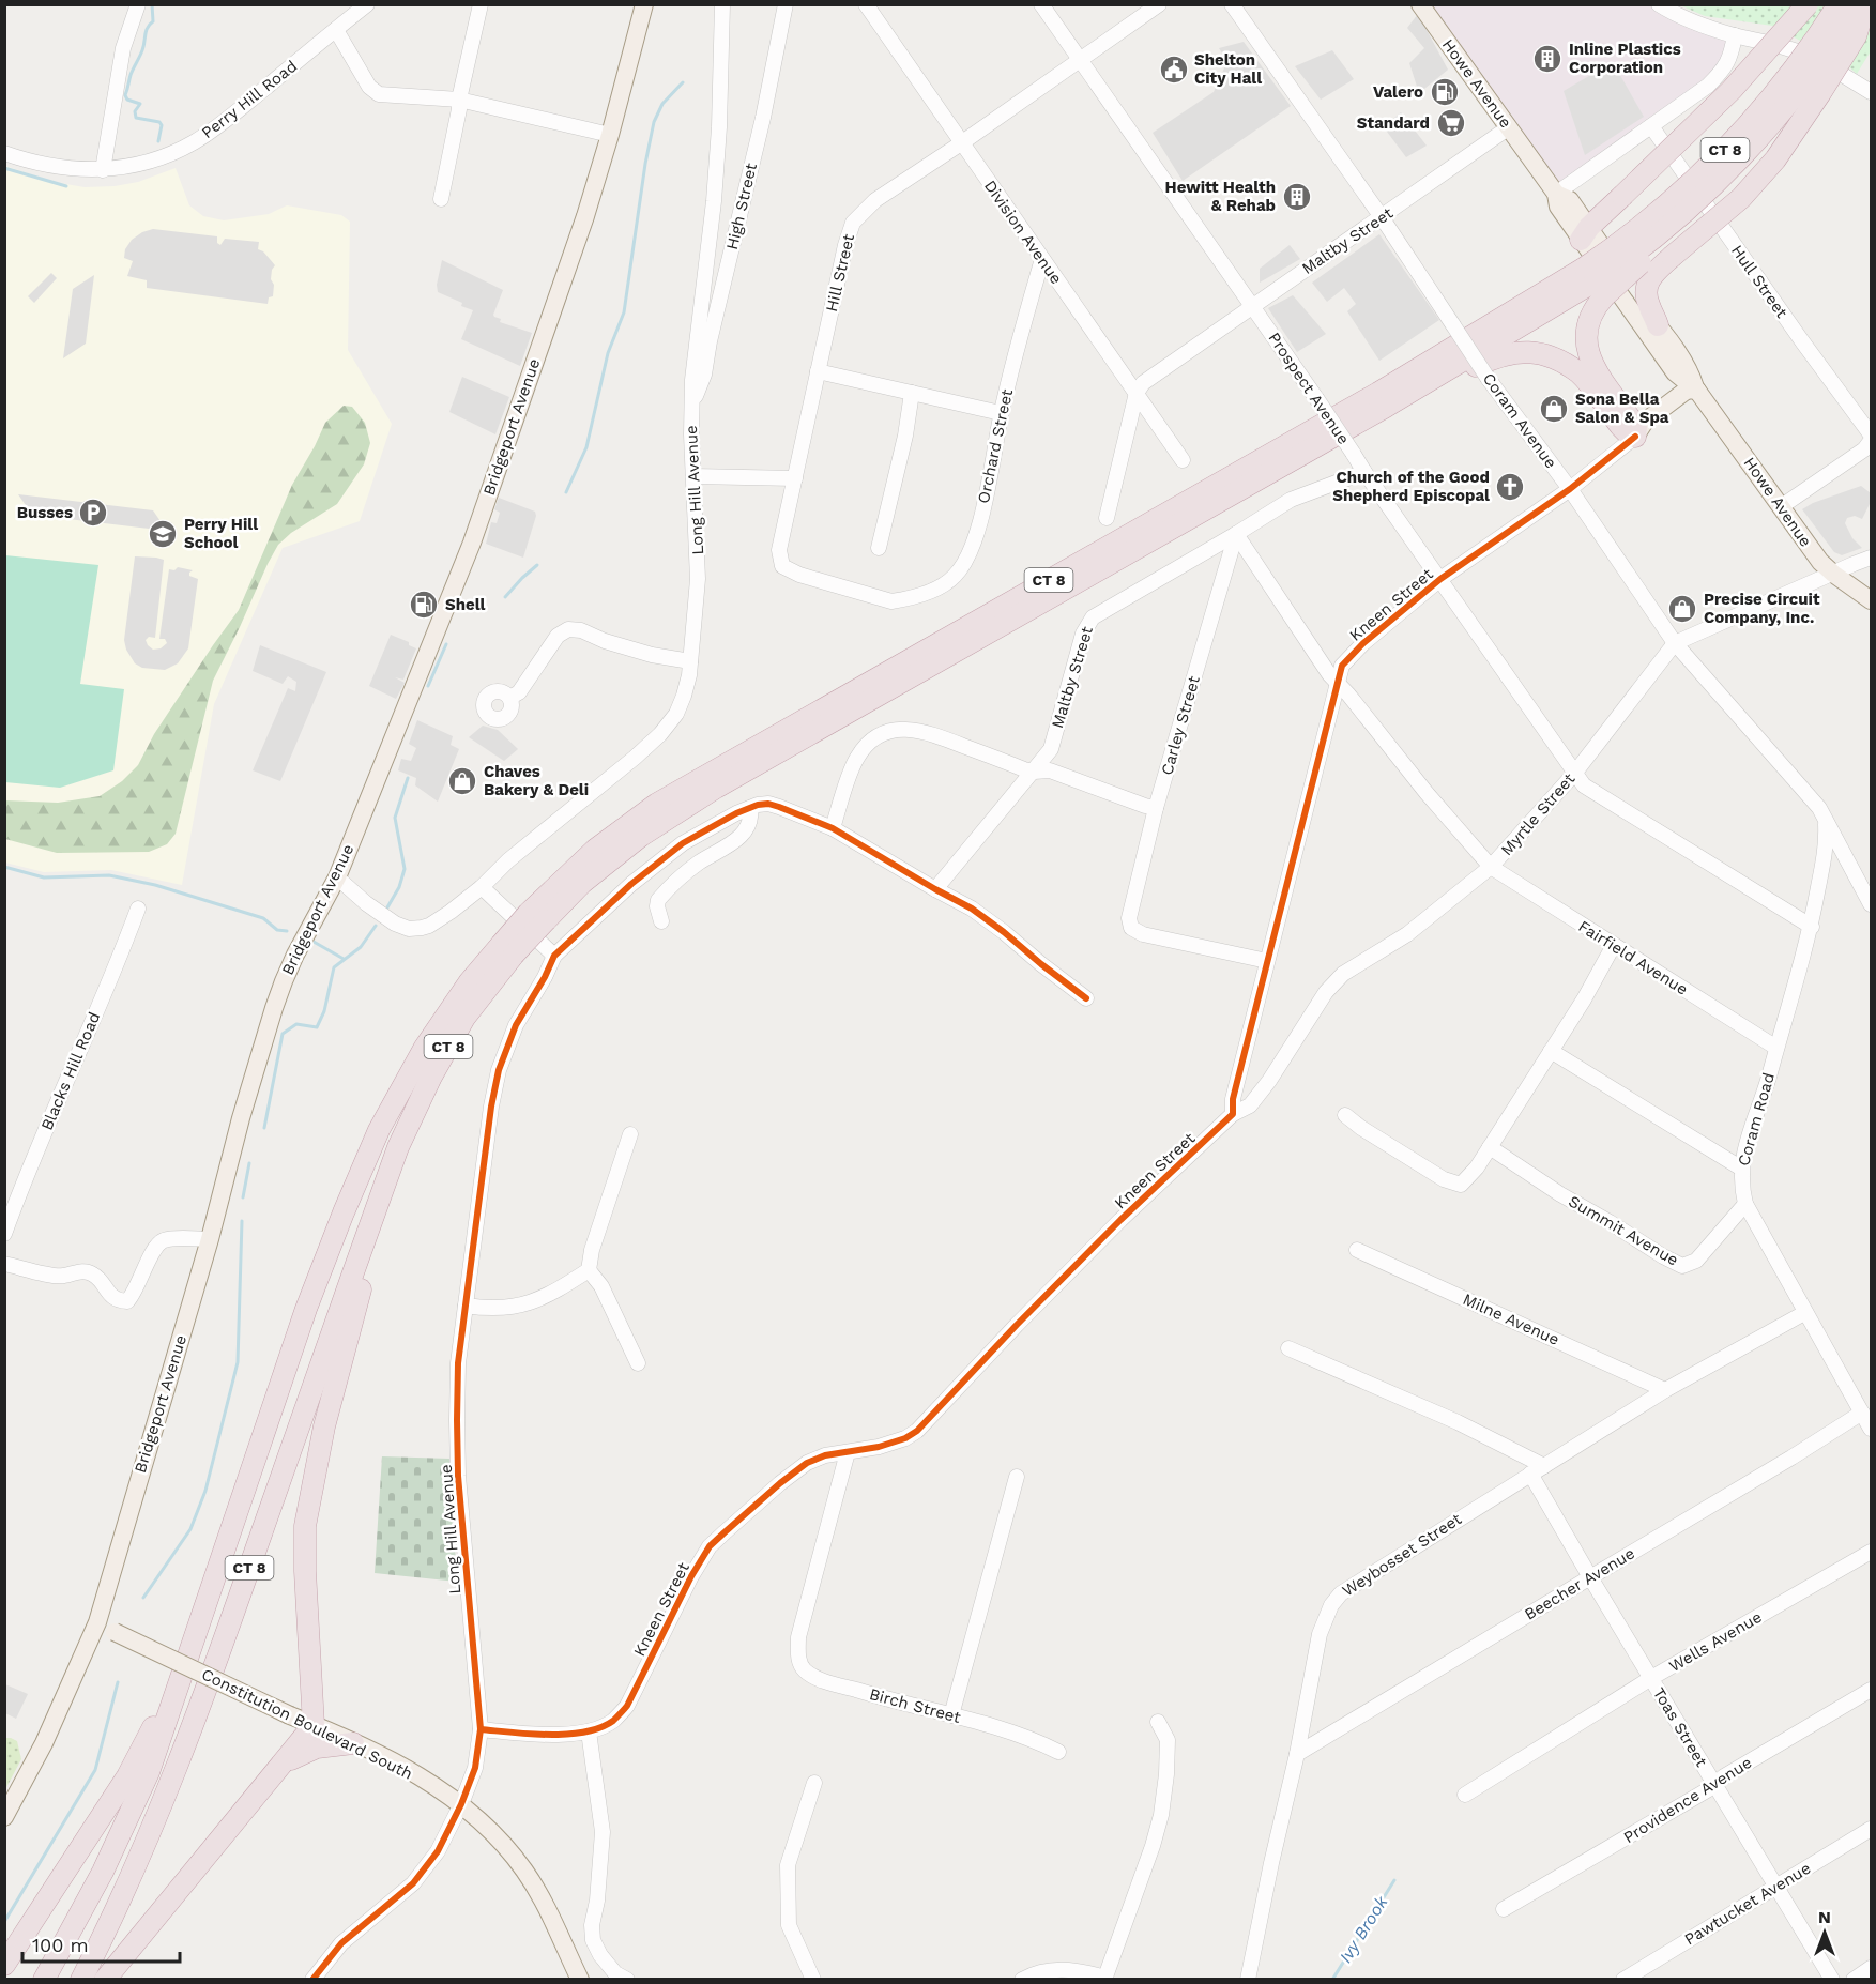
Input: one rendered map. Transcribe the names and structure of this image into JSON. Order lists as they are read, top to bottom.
{
  "streets": {
    "highway": ["CT 8"],
    "main road": [
      "Howe Avenue",
      "Bridgeport Avenue",
      "Kneen Street",
      "Constitution Boulevard South"
    ],
    "street": [
      "Perry Hill Road",
      "High Street",
      "Division Avenue",
      "Maltby Street",
      "Hill Street",
      "Hull Street",
      "Prospect Avenue",
      "Coram Avenue",
      "Orchard Street",
      "Long Hill Avenue",
      "Carley Street",
      "Myrtle Street",
      "Fairfield Avenue",
      "Blacks Hill Road",
      "Coram Road",
      "Summit Avenue",
      "Milne Avenue",
      "Weybosset Street",
      "Beecher Avenue",
      "Wells Avenue",
      "Birch Street",
      "Toas Street",
      "Providence Avenue",
      "Pawtucket Avenue"
    ]
  },
  "crossings": [
    ["Howe Avenue", "Maltby Street"],
    ["Howe Avenue", "Kneen Street"],
    ["Howe Avenue", "Myrtle Street"],
    ["High Street", "Long Hill Avenue"],
    ["Division Avenue", "Maltby Street"],
    ["Division Avenue", "Hill Street"],
    ["Division Avenue", "Orchard Street"],
    ["Maltby Street", "Prospect Avenue"],
    ["Maltby Street", "Coram Avenue"],
    ["Maltby Street", "Carley Street"],
    ["Hill Street", "Prospect Avenue"],
    ["Hill Street", "Orchard Street"],
    ["Prospect Avenue", "Kneen Street"],
    ["Prospect Avenue", "Myrtle Street"],
    ["Prospect Avenue", "Coram Road"],
    ["Coram Avenue", "Kneen Street"],
    ["Coram Avenue", "Myrtle Street"],
    ["Coram Avenue", "Coram Road"],
    ["Bridgeport Avenue", "Long Hill Avenue"],
    ["Bridgeport Avenue", "Constitution Boulevard South"],
    ["Long Hill Avenue", "Kneen Street"],
    ["Long Hill Avenue", "Constitution Boulevard South"],
    ["Kneen Street", "Carley Street"],
    ["Kneen Street", "Myrtle Street"],
    ["Kneen Street", "Fairfield Avenue"],
    ["Kneen Street", "Birch Street"],
    ["Myrtle Street", "Fairfield Avenue"],
    ["Fairfield Avenue", "Coram Road"],
    ["Coram Road", "Summit Avenue"],
    ["Coram Road", "Weybosset Street"],
    ["Coram Road", "Beecher Avenue"],
    ["Milne Avenue", "Weybosset Street"],
    ["Weybosset Street", "Beecher Avenue"],
    ["Weybosset Street", "Toas Street"],
    ["Beecher Avenue", "Toas Street"],
    ["Wells Avenue", "Toas Street"],
    ["Toas Street", "Providence Avenue"],
    ["Toas Street", "Pawtucket Avenue"]
  ],
  "water": ["Ivy Brook"],
  "places": {
    "building": ["Inline Plastics Corporation", "Hewitt Health & Rehab"],
    "public building": ["Shelton City Hall"],
    "fuel station": ["Valero", "Shell"],
    "supermarket": ["Standard"],
    "shop": ["Sona Bella Salon & Spa", "Precise Circuit Company, Inc.", "Chaves Bakery & Deli"],
    "church": ["Church of the Good Shepherd Episcopal"],
    "parking": ["Busses"],
    "school or university": ["Perry Hill School"]
  },
  "scale_bar": "100 m",
  "north": "top"
}
